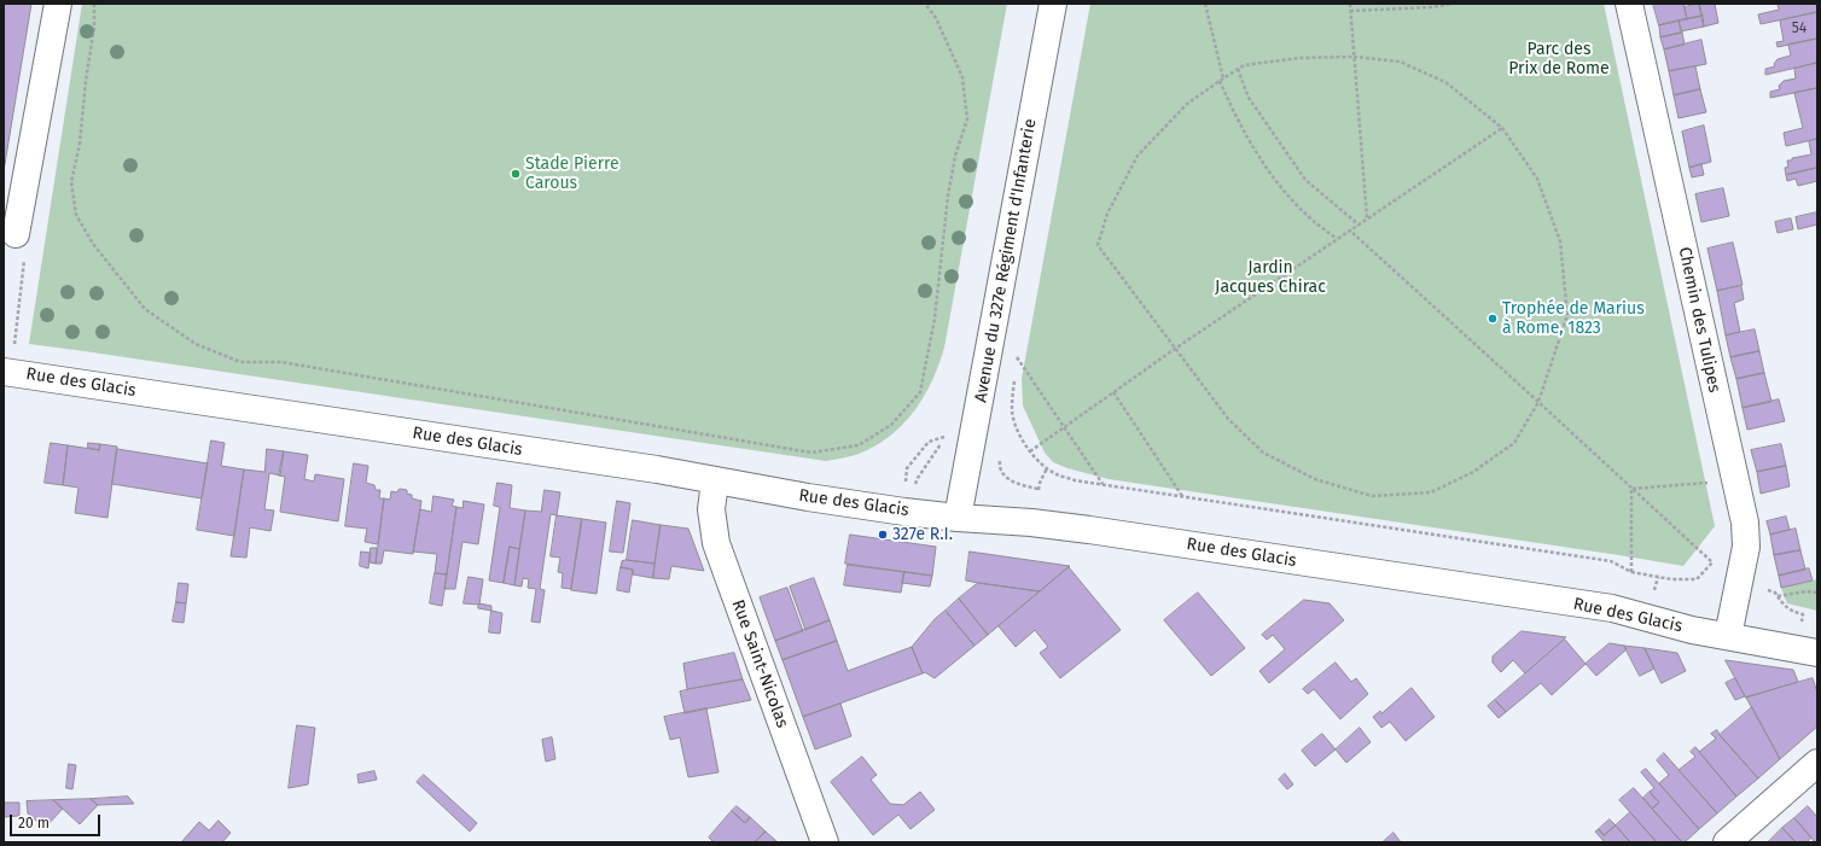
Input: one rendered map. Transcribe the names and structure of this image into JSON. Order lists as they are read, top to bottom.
{
  "streets": {
    "street": [
      "Avenue du 327e Régiment d'Infanterie",
      "Chemin des Tulipes",
      "Rue des Glacis",
      "Rue Saint-Nicolas"
    ]
  },
  "crossings": [
    ["Avenue du 327e Régiment d'Infanterie", "Rue des Glacis"],
    ["Chemin des Tulipes", "Rue des Glacis"],
    ["Rue des Glacis", "Rue Saint-Nicolas"]
  ],
  "parks": ["Parc des Prix de Rome", "Jardin Jacques Chirac"],
  "places": ["Stade Pierre Carous", "Trophée de Marius à Rome, 1823", "327e R.I."],
  "house_numbers": ["54"],
  "scale_bar": "20 m"
}
